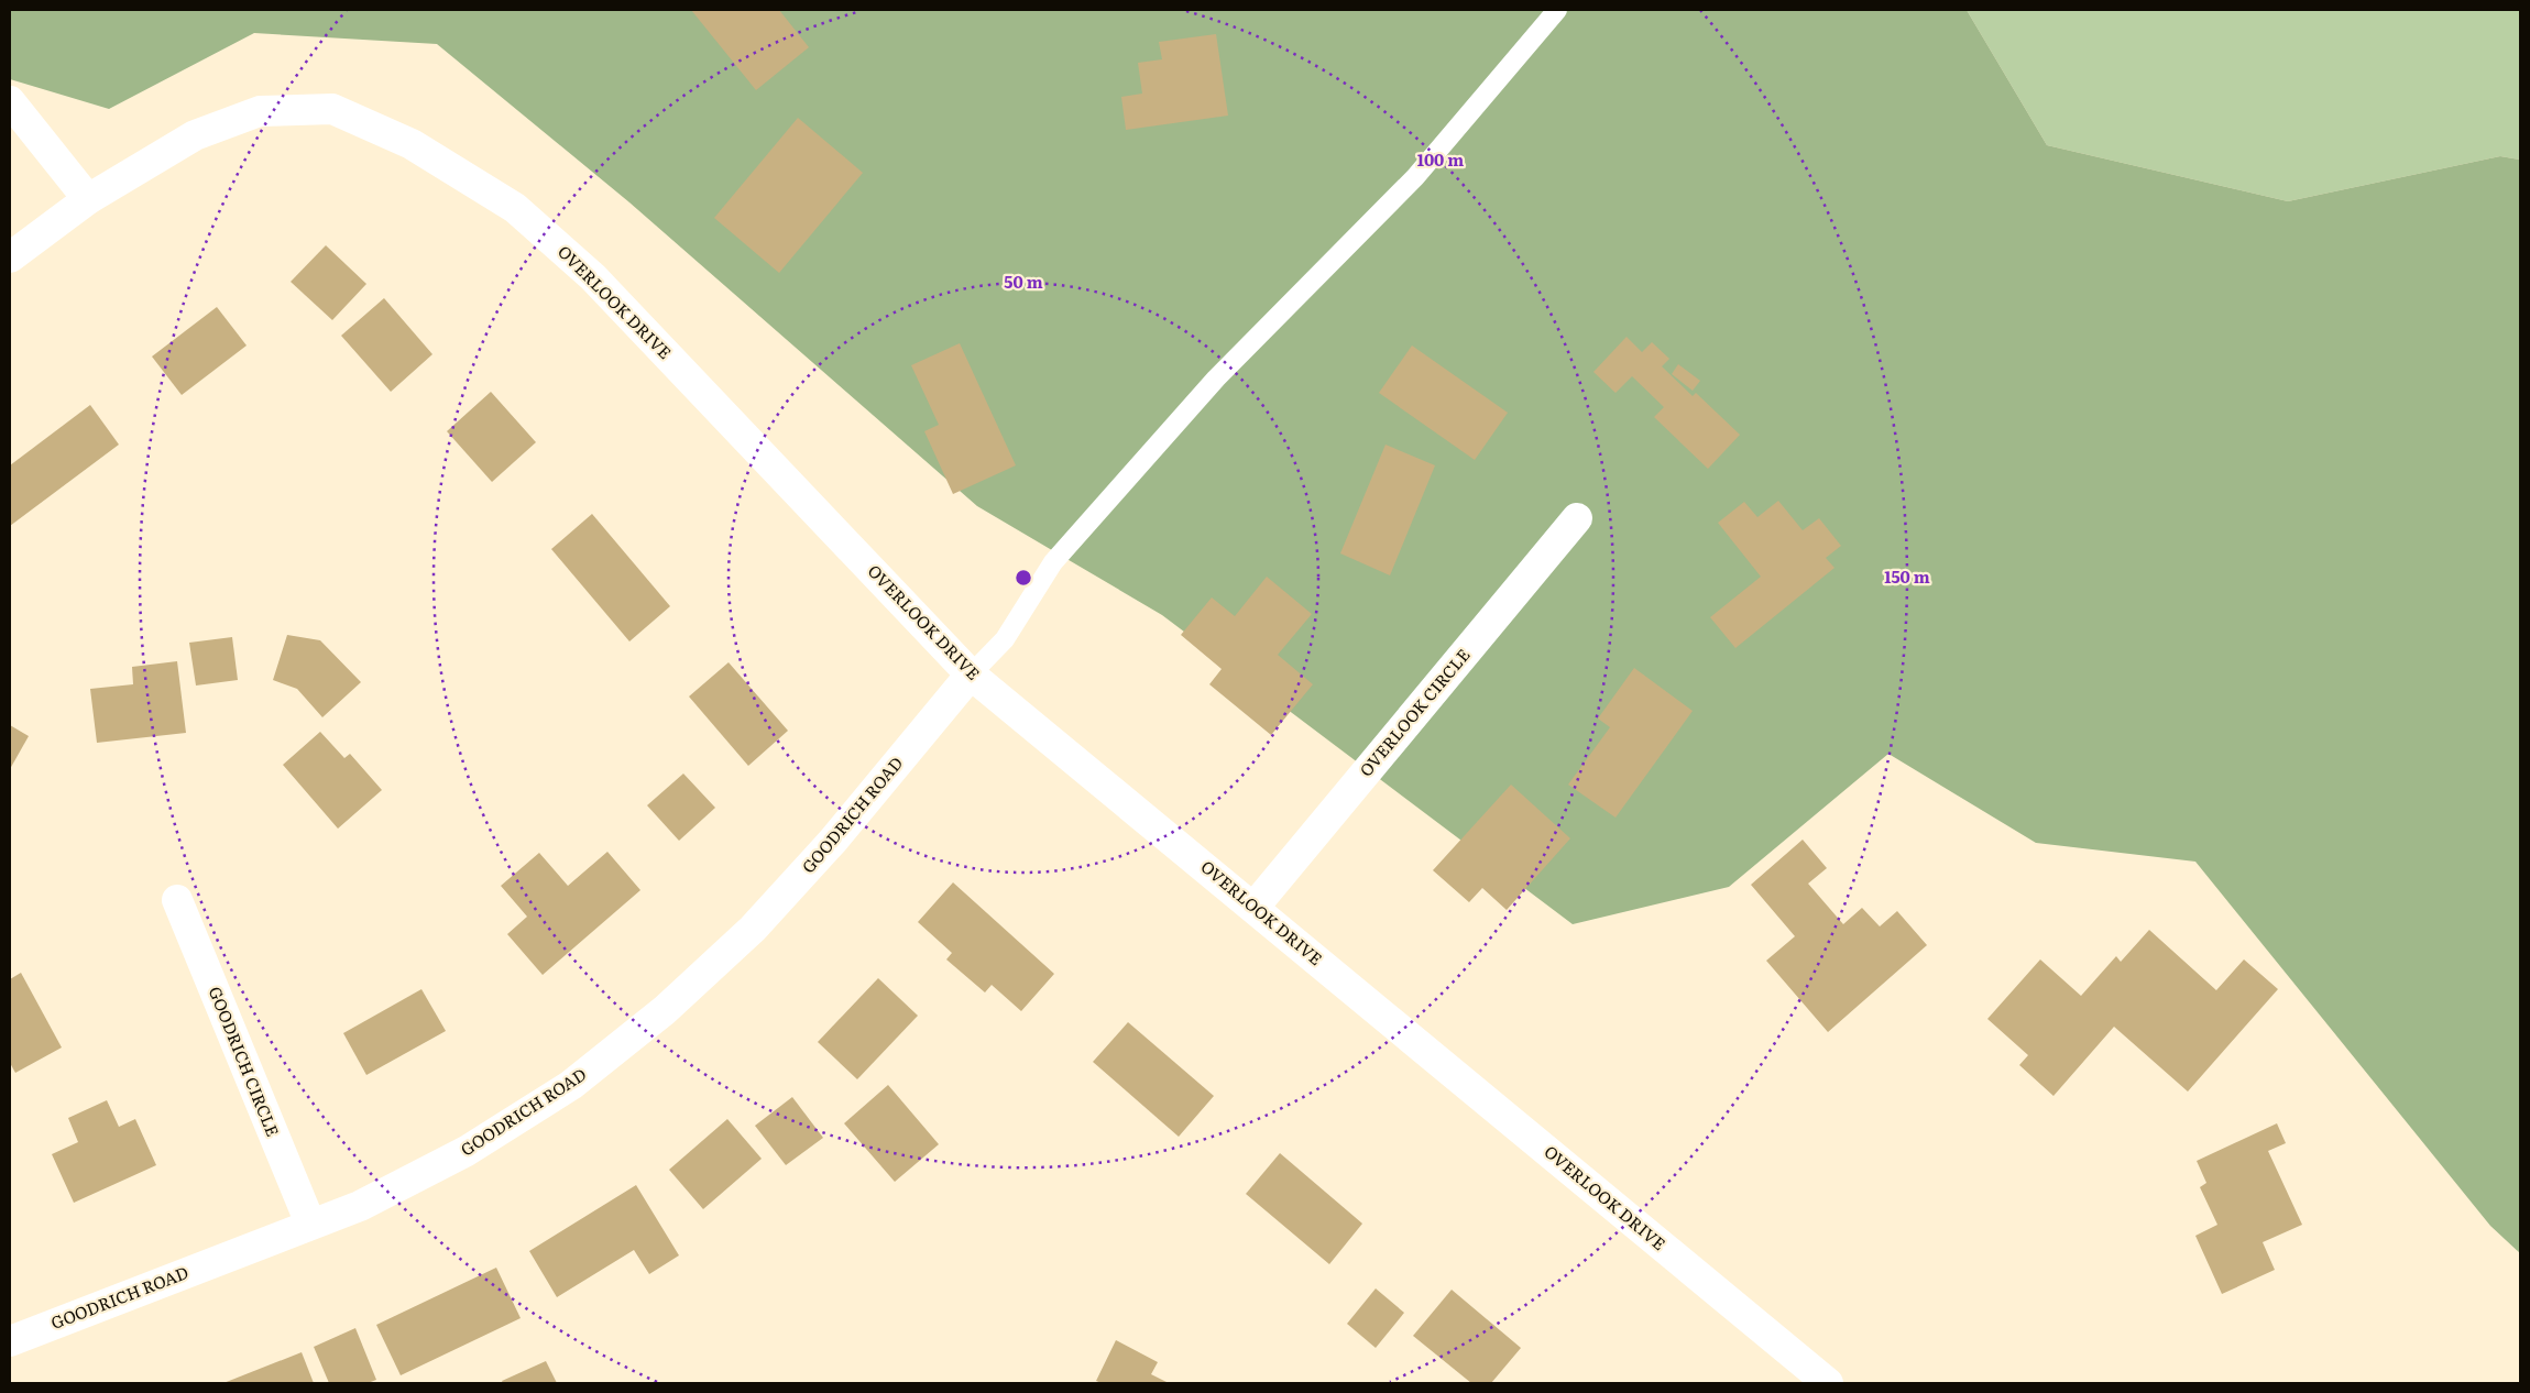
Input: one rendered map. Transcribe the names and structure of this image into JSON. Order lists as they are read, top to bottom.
{
  "streets": {
    "street": [
      "OVERLOOK DRIVE",
      "OVERLOOK CIRCLE",
      "GOODRICH ROAD",
      "GOODRICH CIRCLE"
    ]
  },
  "crossings": [
    ["OVERLOOK DRIVE", "OVERLOOK CIRCLE"],
    ["OVERLOOK DRIVE", "GOODRICH ROAD"],
    ["GOODRICH ROAD", "GOODRICH CIRCLE"]
  ],
  "rings": ["100 m", "50 m", "150 m"]
}
